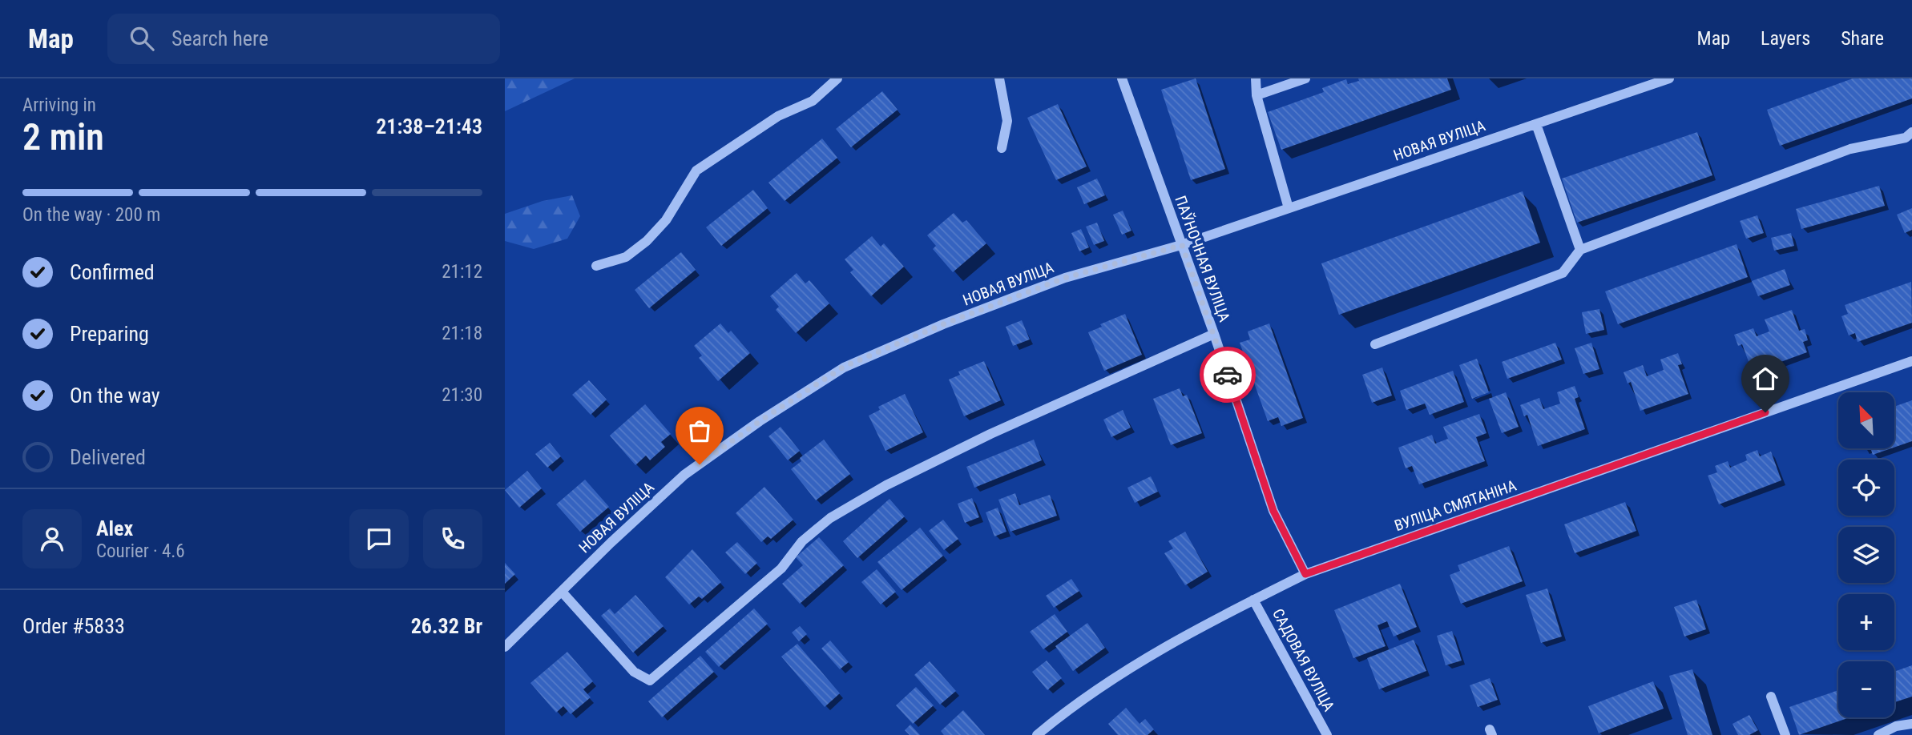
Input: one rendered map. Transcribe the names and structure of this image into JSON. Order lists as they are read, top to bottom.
{
  "streets": {
    "street": [
      "НОВАЯ ВУЛІЦА",
      "ПАЎНОЧНАЯ ВУЛІЦА",
      "ВУЛІЦА СМЯТАНІНА",
      "САДОВАЯ ВУЛІЦА"
    ]
  },
  "crossings": [
    ["НОВАЯ ВУЛІЦА", "ПАЎНОЧНАЯ ВУЛІЦА"],
    ["ПАЎНОЧНАЯ ВУЛІЦА", "ВУЛІЦА СМЯТАНІНА"],
    ["ВУЛІЦА СМЯТАНІНА", "САДОВАЯ ВУЛІЦА"]
  ],
  "north": "top left",
  "page": {
    "header": "Map",
    "search": "Search here",
    "nav": ["Map", "Layers", "Share"],
    "heading": ["2 min", "Arriving in", "21:38–21:43"],
    "panel": [
      "Alex",
      "Courier · 4.6",
      "Order #5833",
      "26.32 Br"
    ],
    "bar": "On the way · 200 m",
    "list": [
      ["Confirmed", "21:12"],
      ["Preparing", "21:18"],
      ["On the way", "21:30"],
      "Delivered"
    ],
    "map_buttons": ["+", "−"]
  }
}
